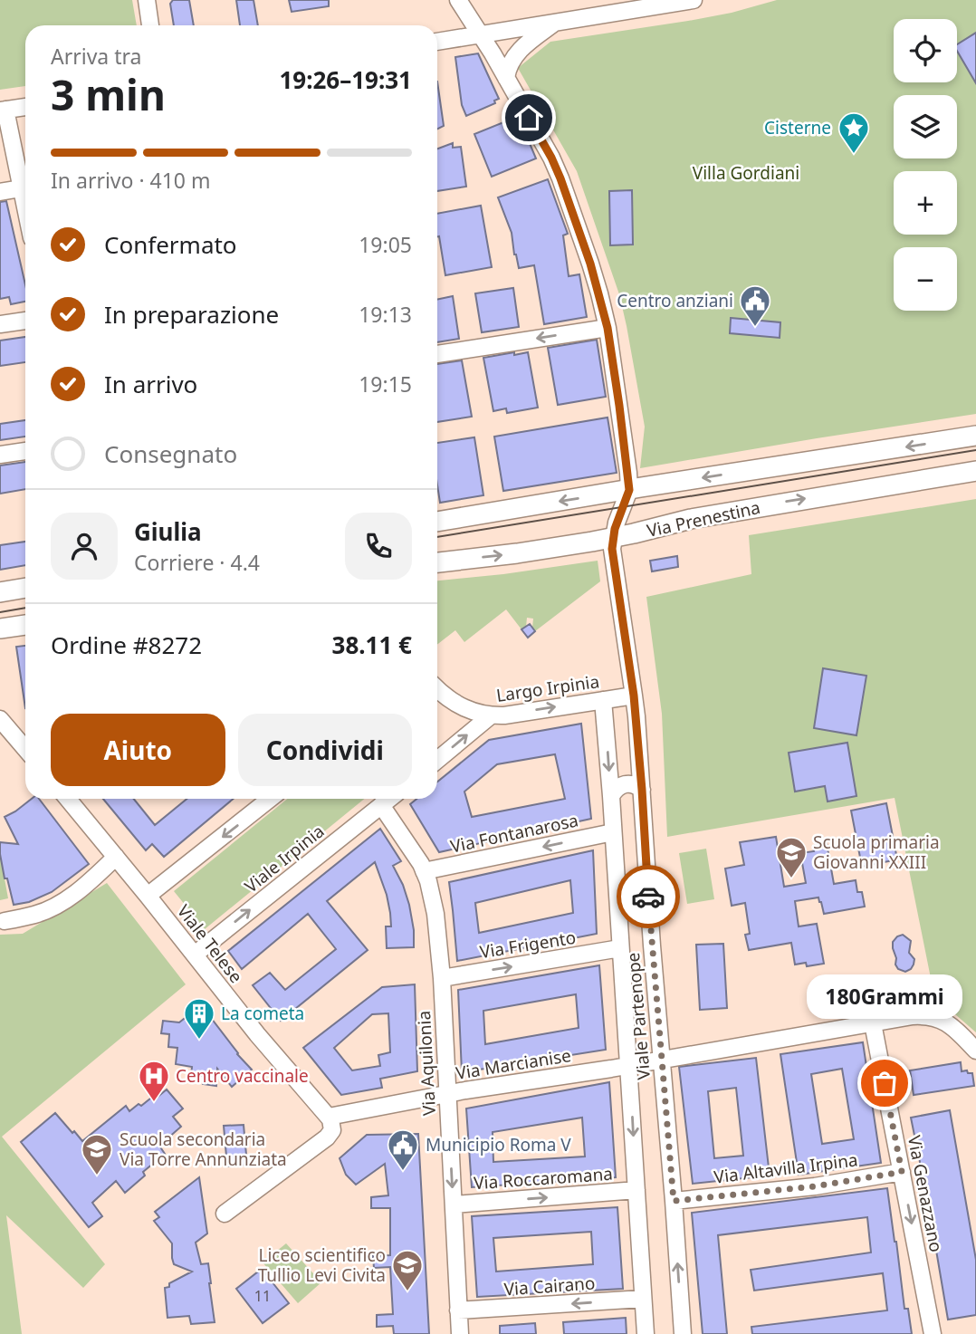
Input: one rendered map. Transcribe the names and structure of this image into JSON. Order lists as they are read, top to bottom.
{
  "streets": {
    "main road": ["Via Prenestina"],
    "street": [
      "Largo Irpinia",
      "Via Fontanarosa",
      "Viale Irpinia",
      "Viale Telese",
      "Via Frigento",
      "Viale Partenope",
      "Via Aquilonia",
      "Via Marcianise",
      "Via Altavilla Irpina",
      "Via Roccaromana",
      "Via Genazzano",
      "Via Cairano"
    ]
  },
  "crossings": [
    ["Largo Irpinia", "Viale Partenope"],
    ["Via Fontanarosa", "Viale Partenope"],
    ["Via Fontanarosa", "Via Aquilonia"],
    ["Viale Irpinia", "Viale Telese"],
    ["Viale Irpinia", "Via Aquilonia"],
    ["Viale Telese", "Via Marcianise"],
    ["Via Frigento", "Viale Partenope"],
    ["Via Frigento", "Via Aquilonia"],
    ["Viale Partenope", "Via Marcianise"],
    ["Viale Partenope", "Via Altavilla Irpina"],
    ["Viale Partenope", "Via Roccaromana"],
    ["Viale Partenope", "Via Cairano"],
    ["Via Aquilonia", "Via Marcianise"],
    ["Via Aquilonia", "Via Roccaromana"],
    ["Via Aquilonia", "Via Cairano"],
    ["Via Marcianise", "Via Genazzano"],
    ["Via Altavilla Irpina", "Via Genazzano"]
  ],
  "one_way": [
    "Largo Irpinia",
    "Via Fontanarosa",
    "Via Frigento",
    "Via Roccaromana",
    "Via Genazzano",
    "Via Cairano"
  ],
  "parks": ["Villa Gordiani"],
  "places": {
    "place": ["Cisterne"],
    "public building": ["Centro anziani", "Municipio Roma V"],
    "school or university": ["Scuola primaria Giovanni XXIII", "Scuola secondaria Via Torre Annunziata", "Liceo scientifico Tullio Levi Civita"],
    "building": ["La cometa"],
    "other": ["180Grammi"],
    "hospital": ["Centro vaccinale"]
  },
  "house_numbers": ["11"],
  "page": {
    "map_buttons": ["+", "−"],
    "heading": ["3 min", "Arriva tra", "19:26–19:31"],
    "panel": [
      "Giulia",
      "Corriere · 4.4",
      "Ordine #8272",
      "38.11 €"
    ],
    "bar": "In arrivo · 410 m",
    "list": [
      ["Confermato", "19:05"],
      ["In preparazione", "19:13"],
      ["In arrivo", "19:15"],
      "Consegnato"
    ],
    "buttons": ["Aiuto", "Condividi"],
    "bubble": "180Grammi"
  }
}
